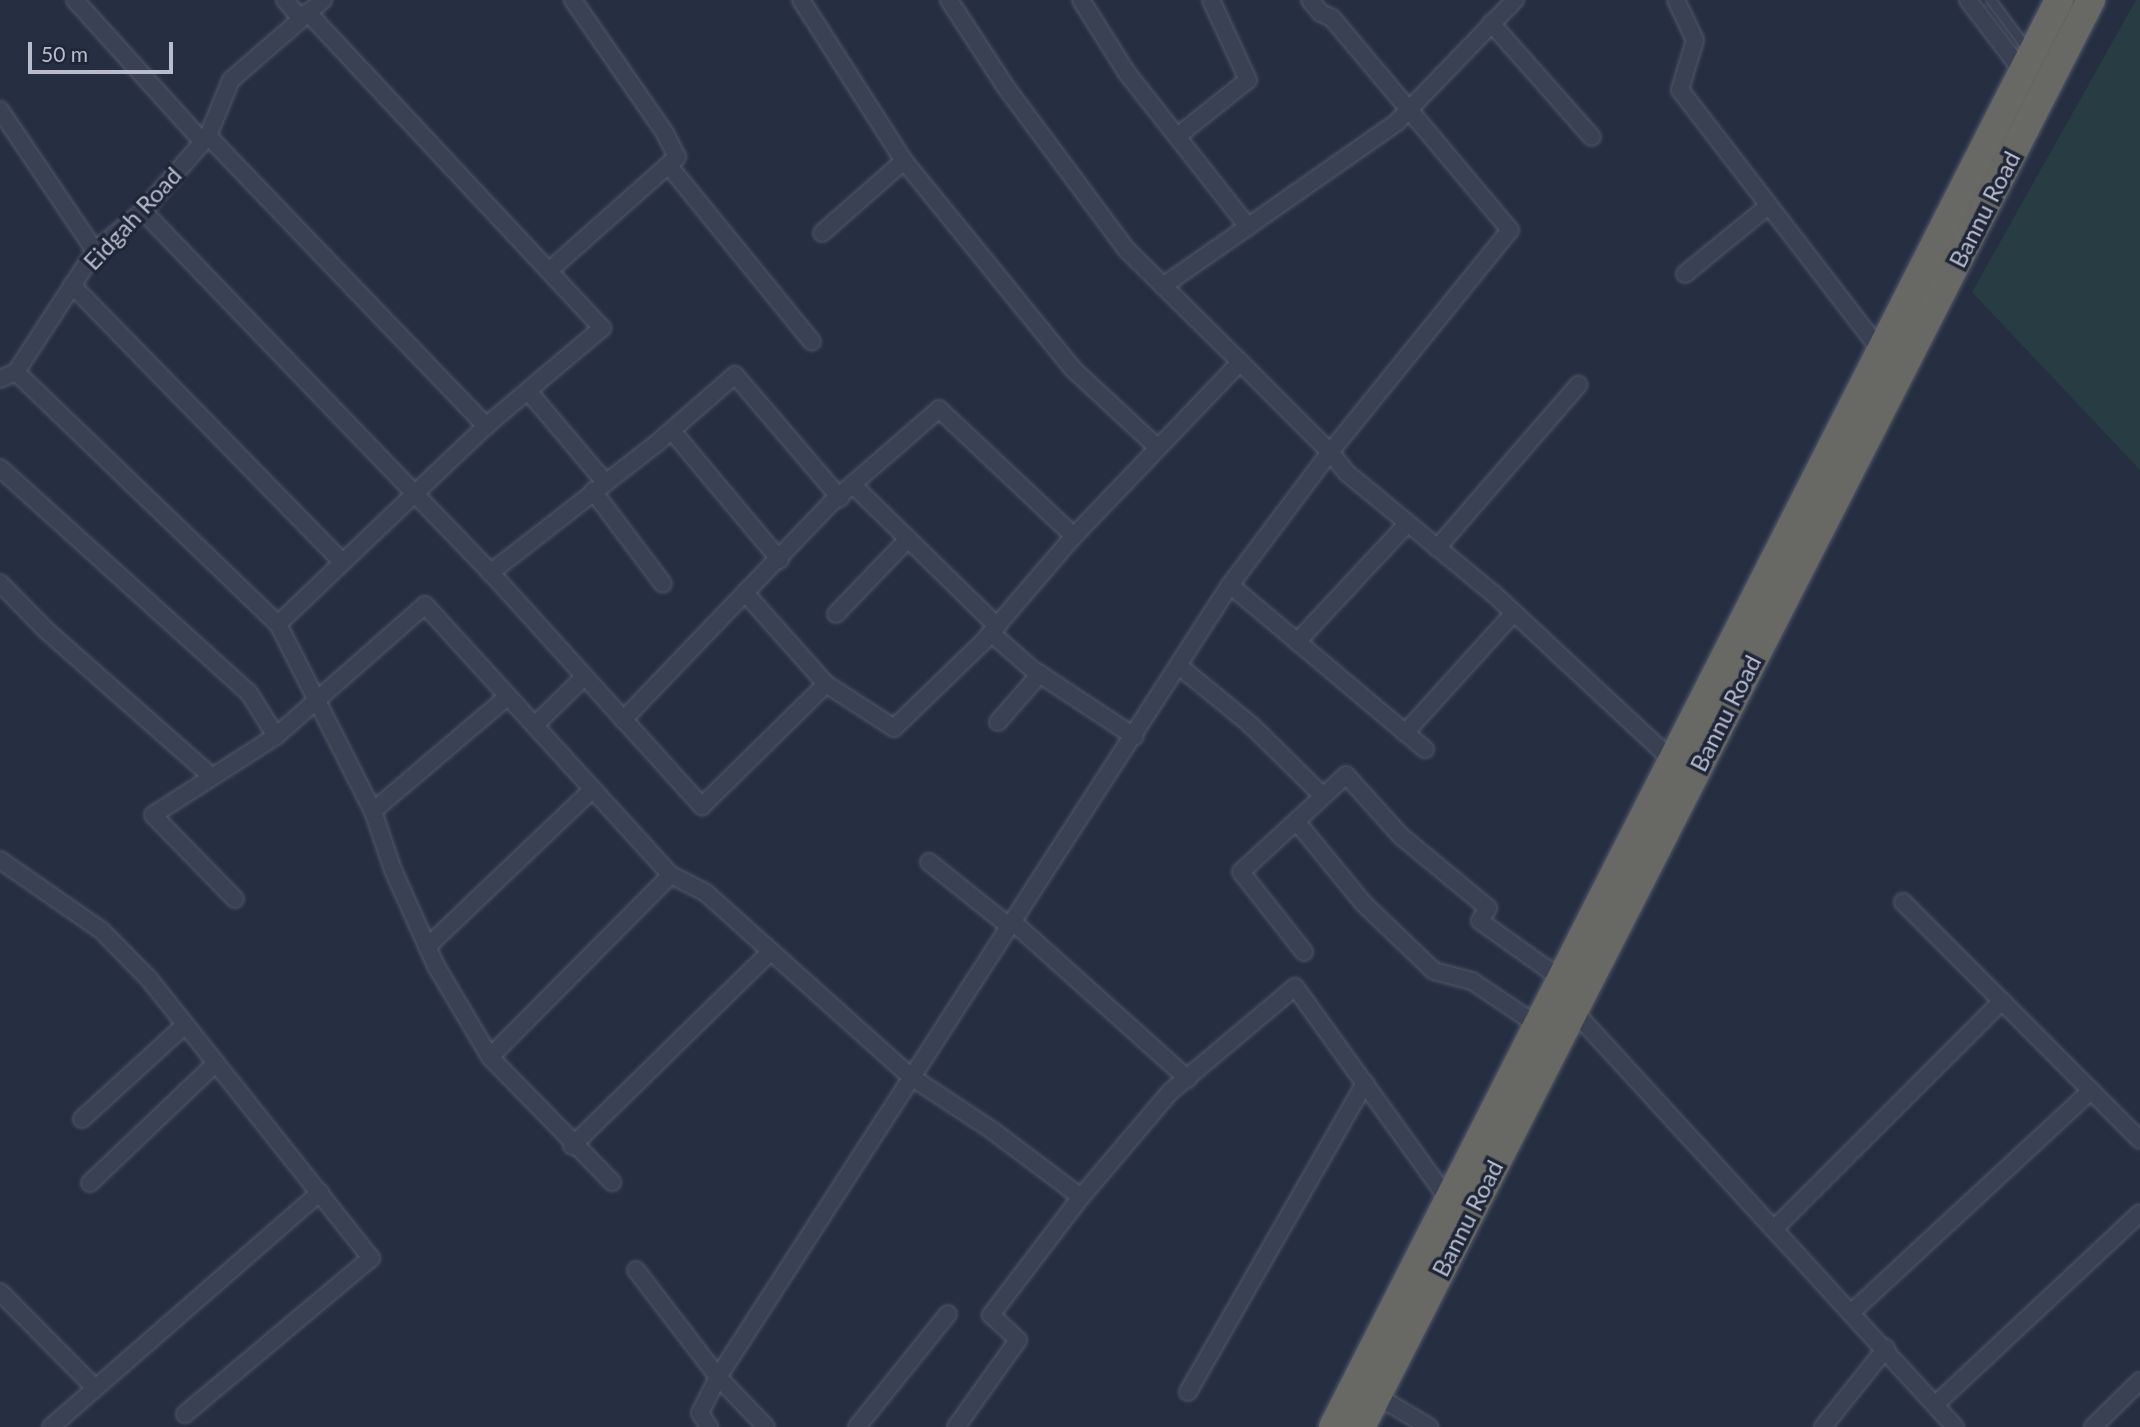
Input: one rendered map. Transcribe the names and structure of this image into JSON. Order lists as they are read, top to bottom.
{
  "streets": {
    "highway": ["Bannu Road"],
    "street": ["Eidgah Road"]
  },
  "scale_bar": "50 m"
}
